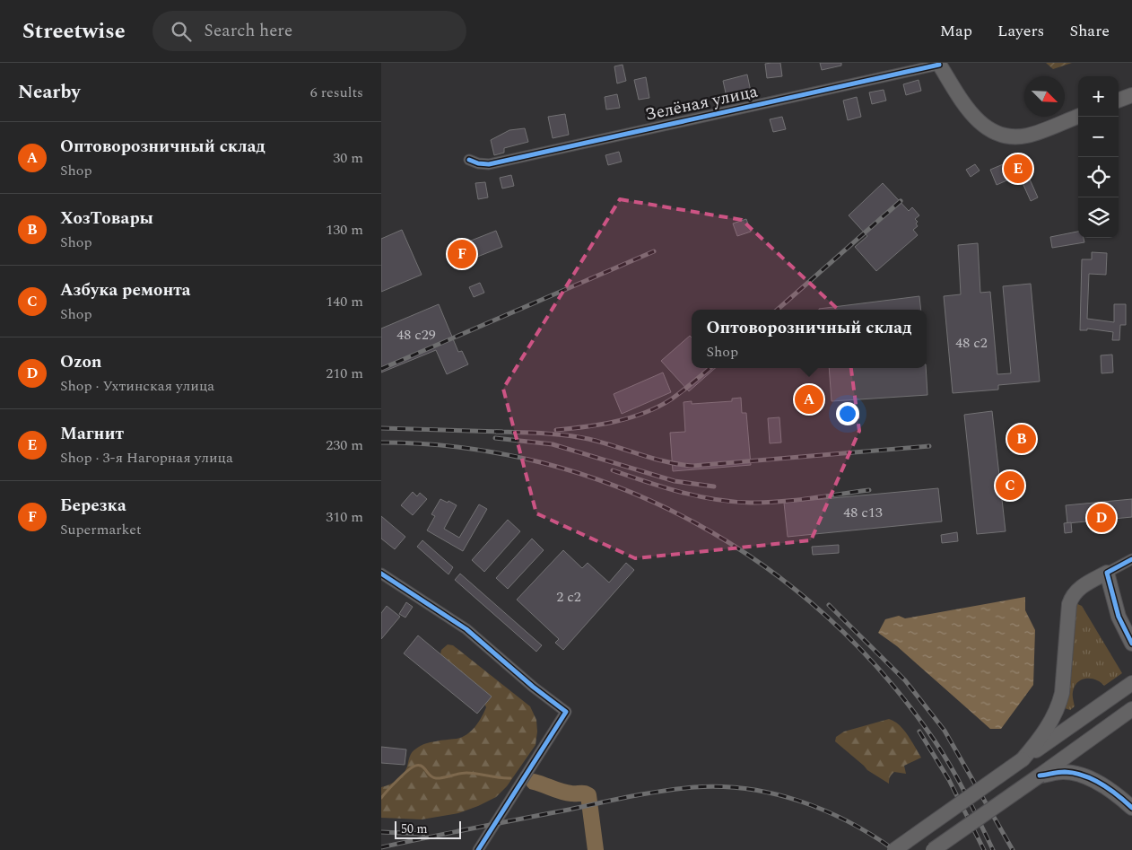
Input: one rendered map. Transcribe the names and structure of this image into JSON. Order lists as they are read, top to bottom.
{
  "streets": {
    "street": ["Зелёная улица"]
  },
  "house_numbers": [
    "48 с29",
    "48 с2",
    "48 с13",
    "2 с2"
  ],
  "scale_bar": "50 m",
  "north": "bottom right",
  "page": {
    "header": "Streetwise",
    "search": "Search here",
    "nav": ["Map", "Layers", "Share"],
    "heading": ["Nearby", "6 results"],
    "map_buttons": ["+", "−"],
    "list": [
      {
        "mark": "A",
        "name": "Оптоворозничный склад",
        "note": "Shop",
        "value": "30 m"
      },
      {
        "mark": "B",
        "name": "ХозТовары",
        "note": "Shop",
        "value": "130 m"
      },
      {
        "mark": "C",
        "name": "Азбука ремонта",
        "note": "Shop",
        "value": "140 m"
      },
      {
        "mark": "D",
        "name": "Ozon",
        "note": "Shop · Ухтинская улица",
        "value": "210 m"
      },
      {
        "mark": "E",
        "name": "Магнит",
        "note": "Shop · 3-я Нагорная улица",
        "value": "230 m"
      },
      {
        "mark": "F",
        "name": "Березка",
        "note": "Supermarket",
        "value": "310 m"
      }
    ],
    "pins": [
      "E",
      "F",
      "A",
      "B",
      "C",
      "D"
    ],
    "popup": ["Оптоворозничный склад", "Shop"],
    "scale": "50 m"
  }
}
